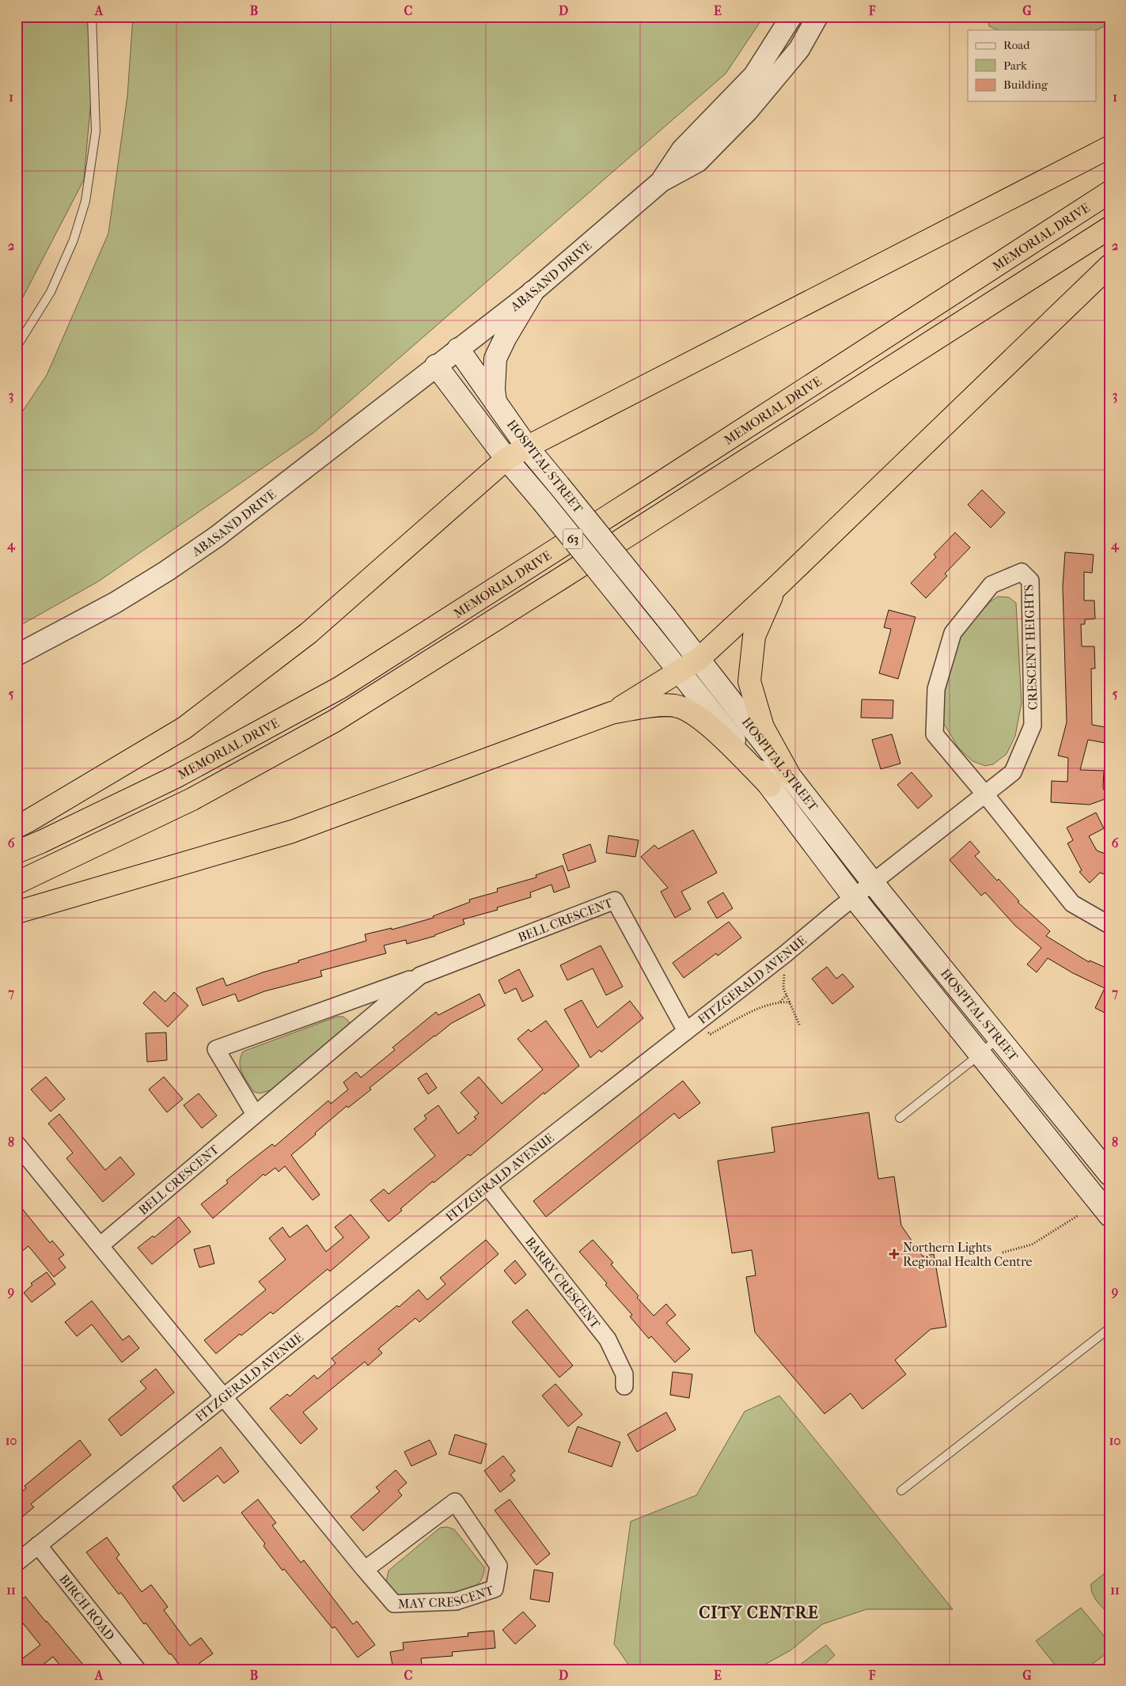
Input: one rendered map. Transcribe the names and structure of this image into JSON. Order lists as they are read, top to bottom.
{
  "streets": {
    "highway": ["MEMORIAL DRIVE", "63"],
    "main road": ["HOSPITAL STREET"],
    "street": [
      "ABASAND DRIVE",
      "CRESCENT HEIGHTS",
      "BELL CRESCENT",
      "FITZGERALD AVENUE",
      "BARRY CRESCENT",
      "MAY CRESCENT",
      "BIRCH ROAD"
    ]
  },
  "crossings": [
    ["ABASAND DRIVE", "HOSPITAL STREET"],
    ["HOSPITAL STREET", "FITZGERALD AVENUE"],
    ["CRESCENT HEIGHTS", "FITZGERALD AVENUE"],
    ["BELL CRESCENT", "FITZGERALD AVENUE"],
    ["FITZGERALD AVENUE", "BARRY CRESCENT"],
    ["FITZGERALD AVENUE", "MAY CRESCENT"],
    ["FITZGERALD AVENUE", "BIRCH ROAD"]
  ],
  "districts": ["CITY CENTRE"],
  "places": {
    "health": ["Northern Lights Regional Health Centre"]
  },
  "legend": ["Road", "Park", "Building"],
  "grid": {
    "columns": [
      "A",
      "B",
      "C",
      "D",
      "E",
      "F",
      "G"
    ],
    "rows": [
      "1",
      "2",
      "3",
      "4",
      "5",
      "6",
      "7",
      "8",
      "9",
      "10",
      "11"
    ]
  }
}
